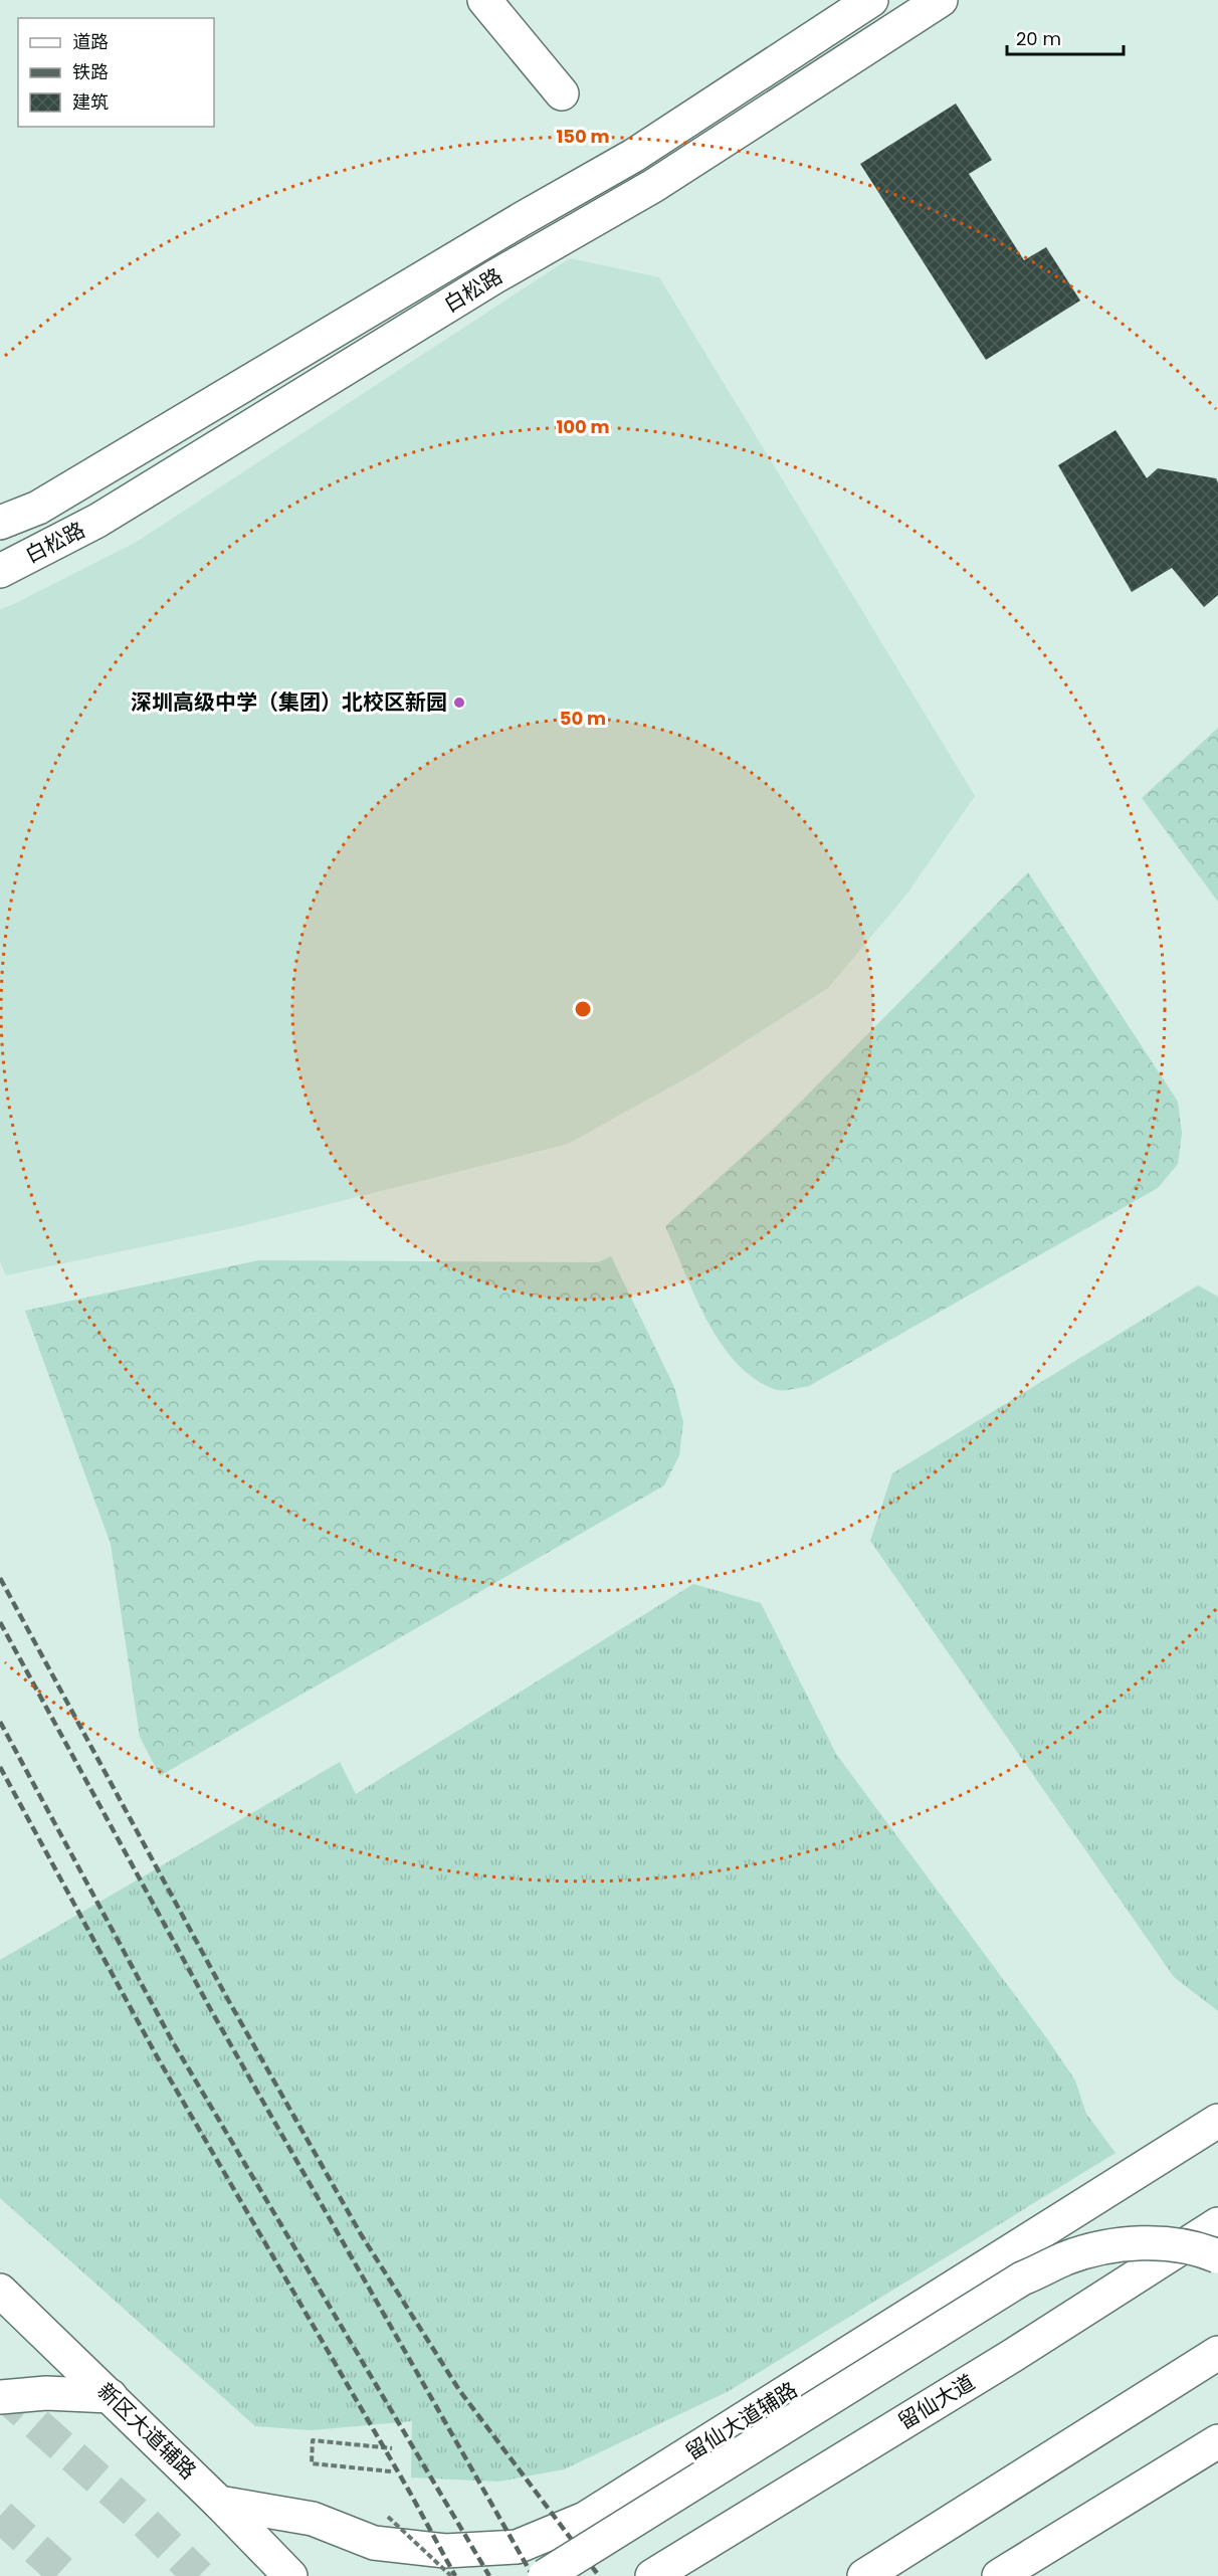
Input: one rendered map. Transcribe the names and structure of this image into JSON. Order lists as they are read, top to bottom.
{
  "streets": {
    "main road": [
      "白松路",
      "留仙大道",
      "留仙大道辅路",
      "新区大道辅路"
    ]
  },
  "crossings": [
    ["留仙大道辅路", "新区大道辅路"]
  ],
  "places": ["深圳高级中学（集团）北校区新园"],
  "legend": ["道路", "铁路", "建筑"],
  "scale_bar": "20 m",
  "rings": ["150 m", "100 m", "50 m"]
}
